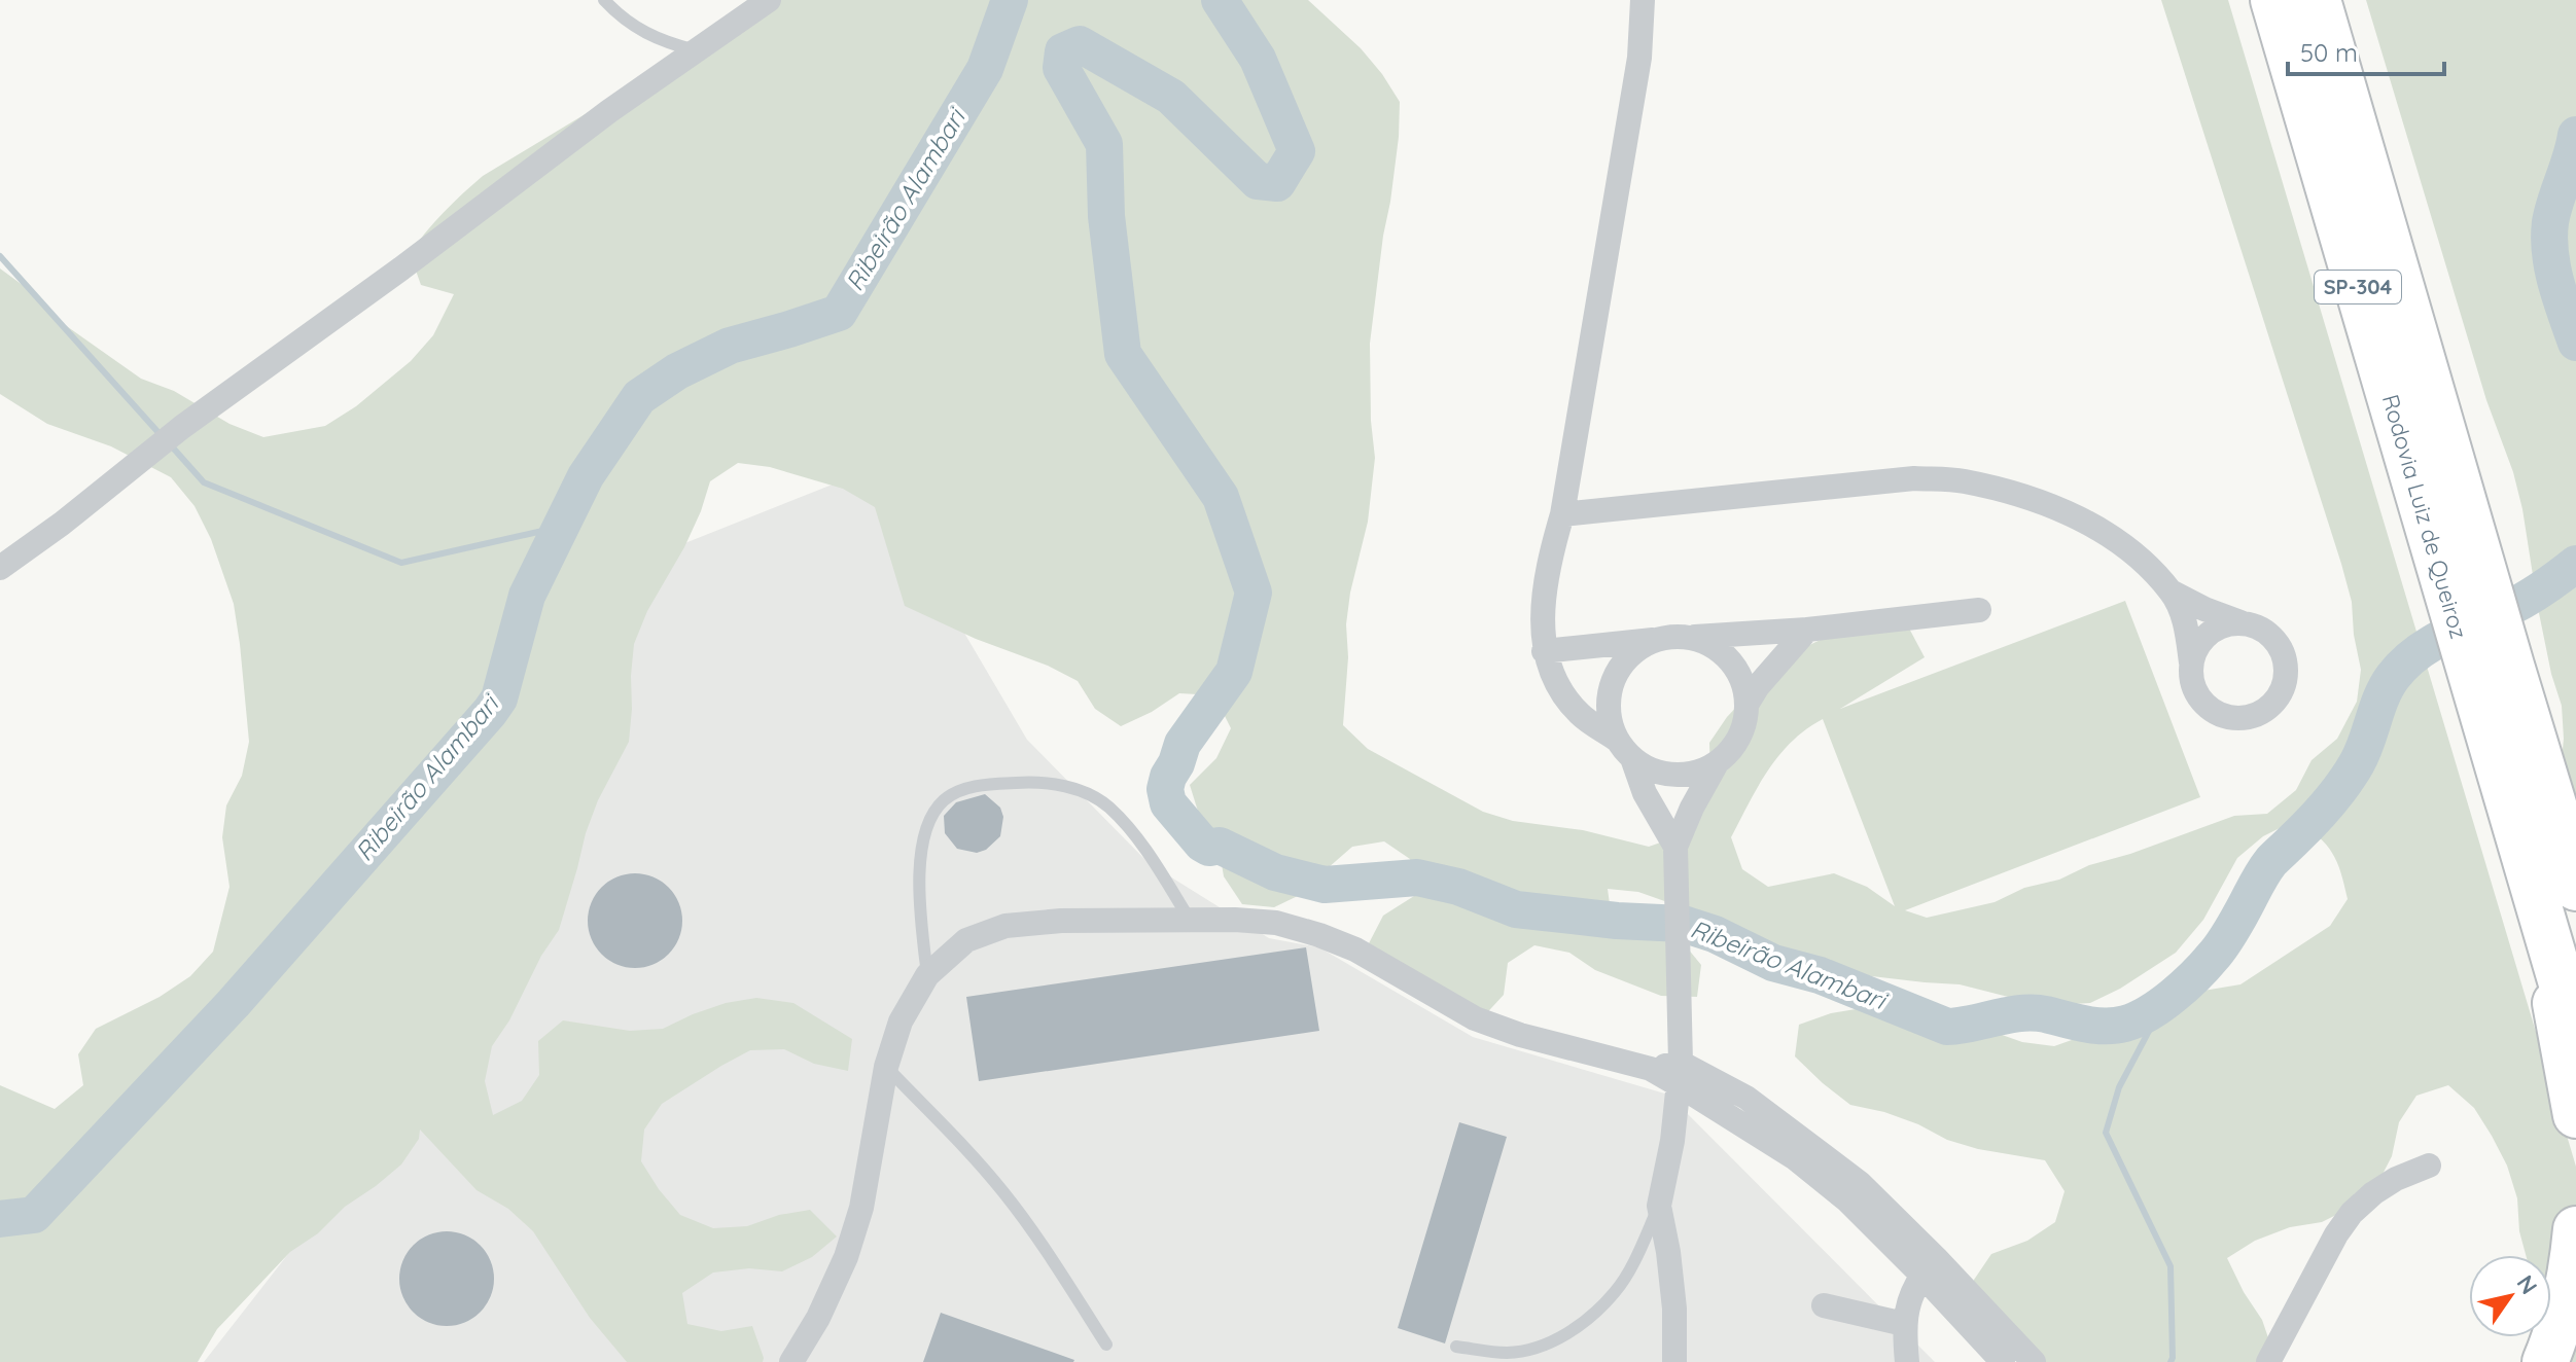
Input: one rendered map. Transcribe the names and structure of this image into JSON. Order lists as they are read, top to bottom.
{
  "streets": {
    "highway": ["SP-304", "Rodovia Luiz de Queiroz"]
  },
  "water": ["Ribeirão Alambari"],
  "scale_bar": "50 m",
  "north": "top right"
}
